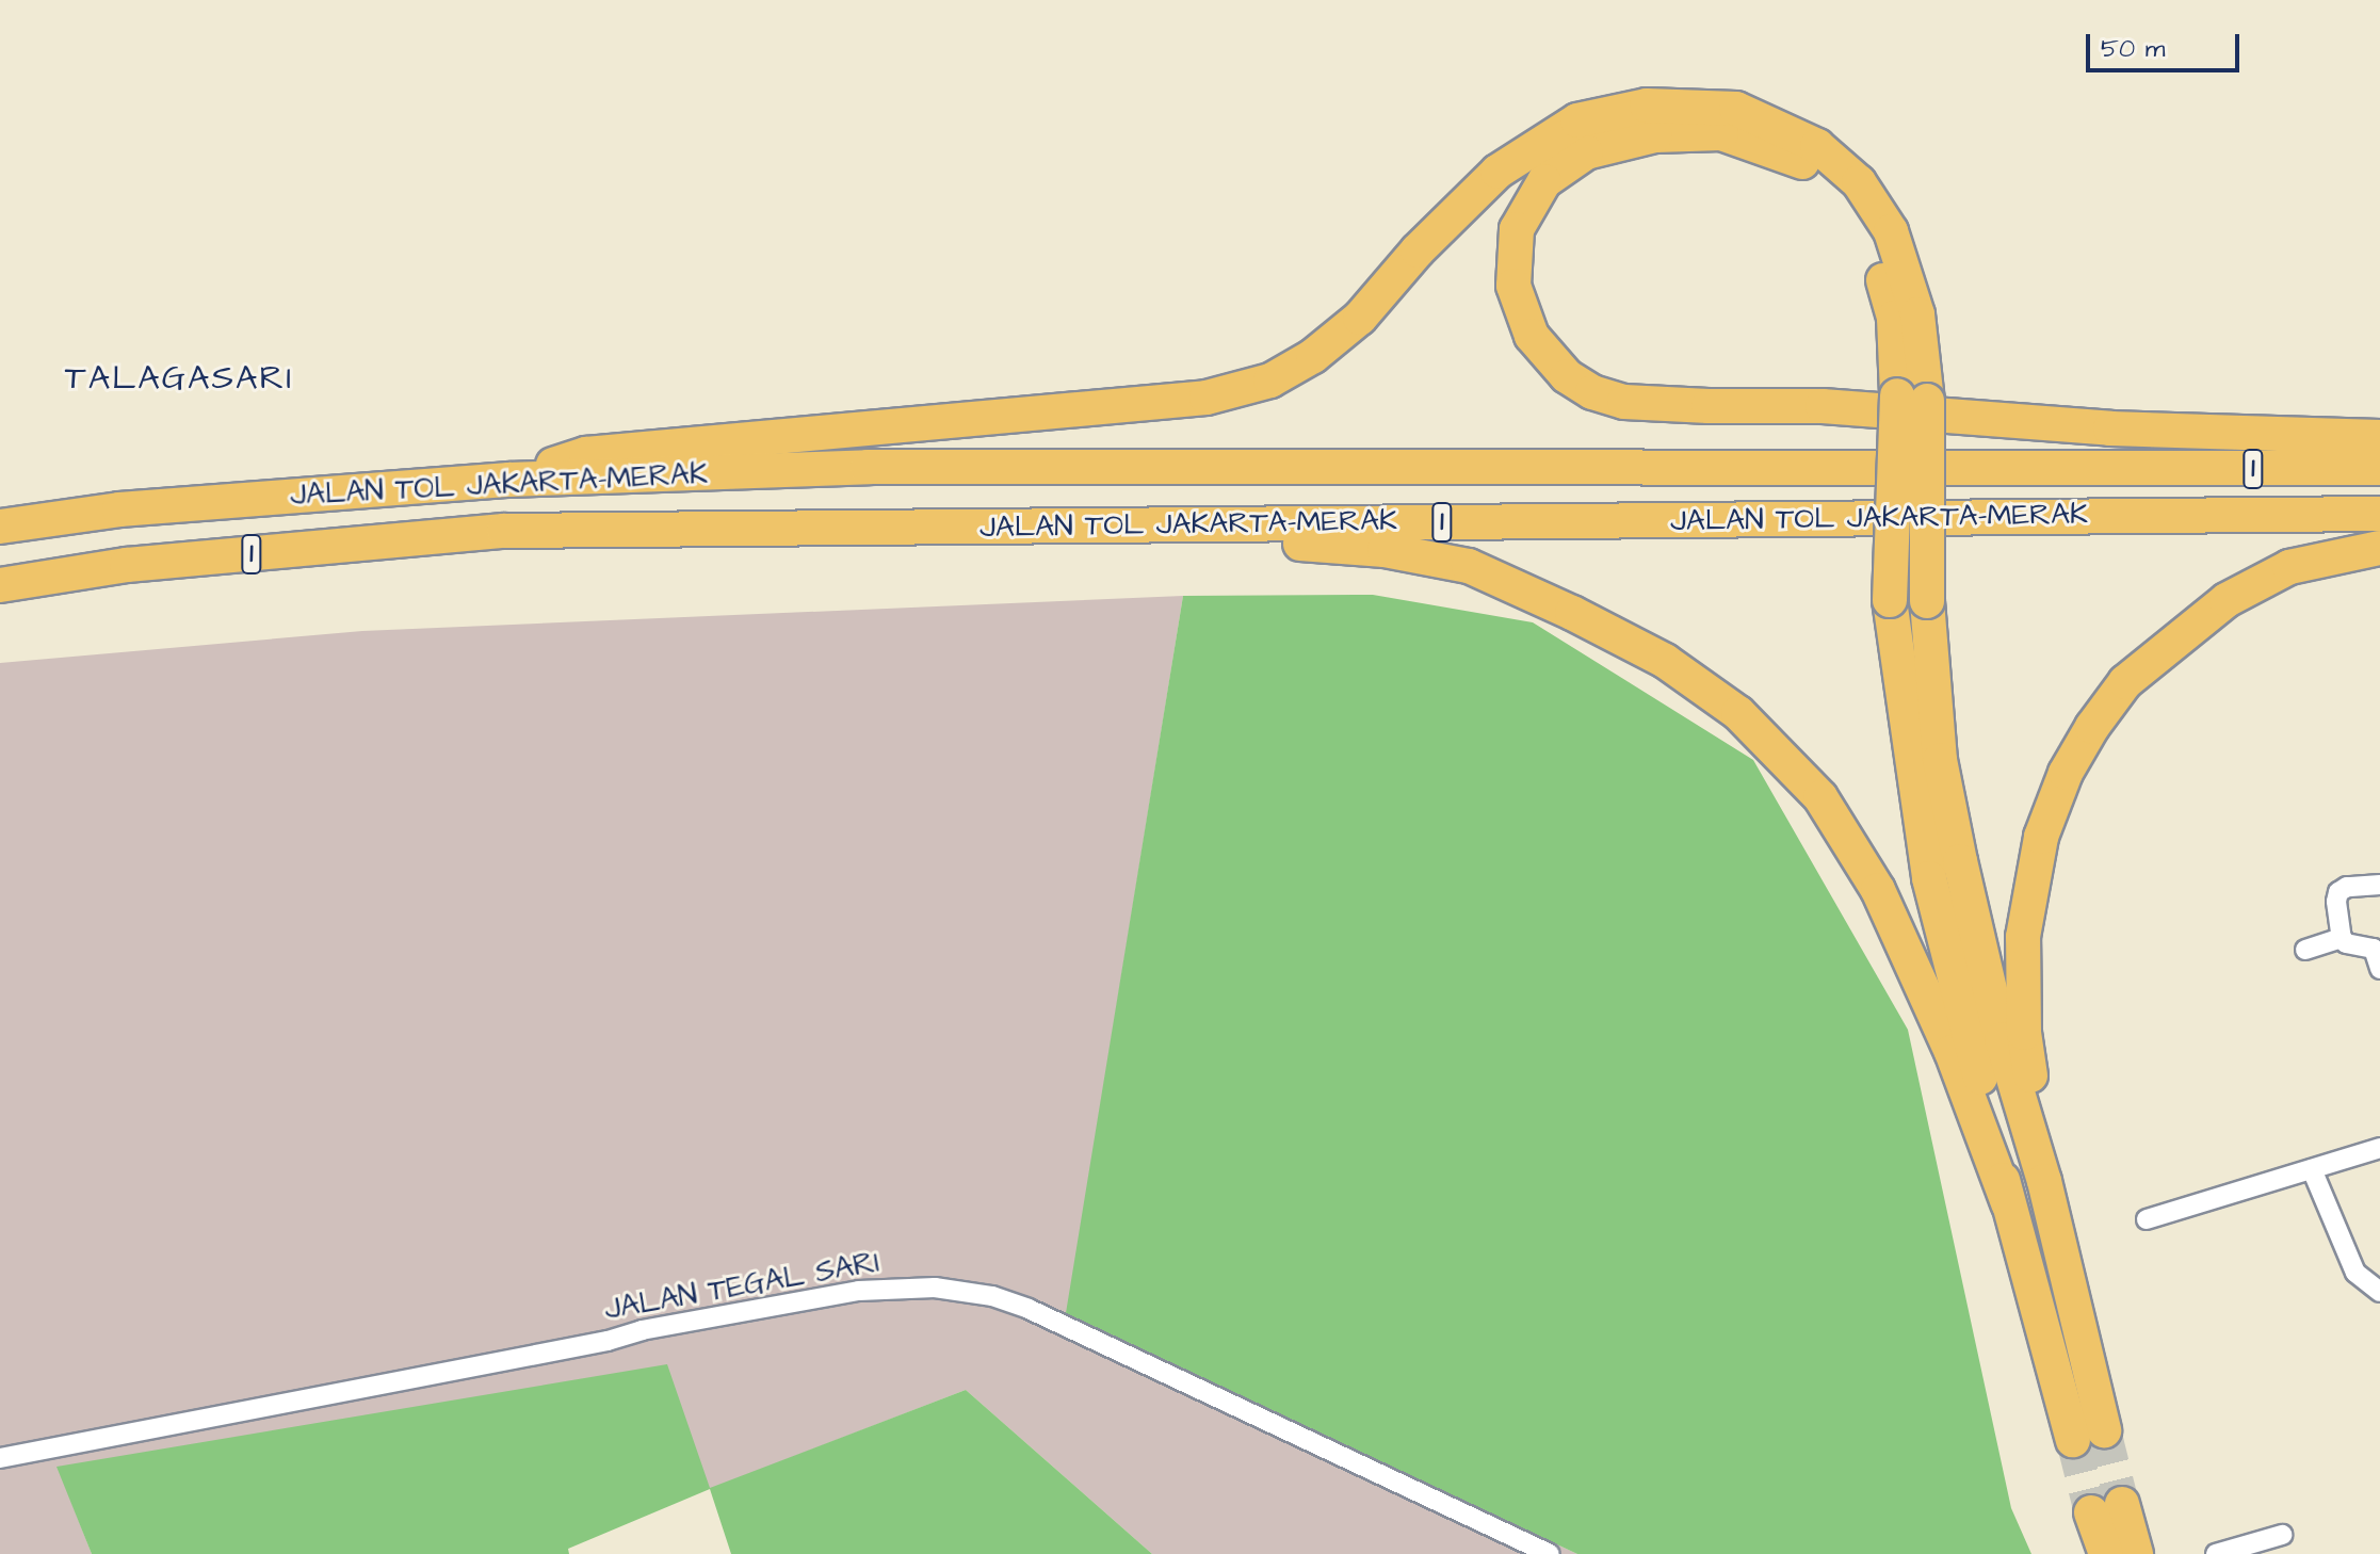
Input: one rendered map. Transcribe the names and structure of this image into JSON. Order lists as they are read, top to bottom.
{
  "streets": {
    "highway": ["1", "JALAN TOL JAKARTA–MERAK"],
    "street": ["JALAN TEGAL SARI"]
  },
  "districts": ["TALAGASARI"],
  "scale_bar": "50 m"
}
